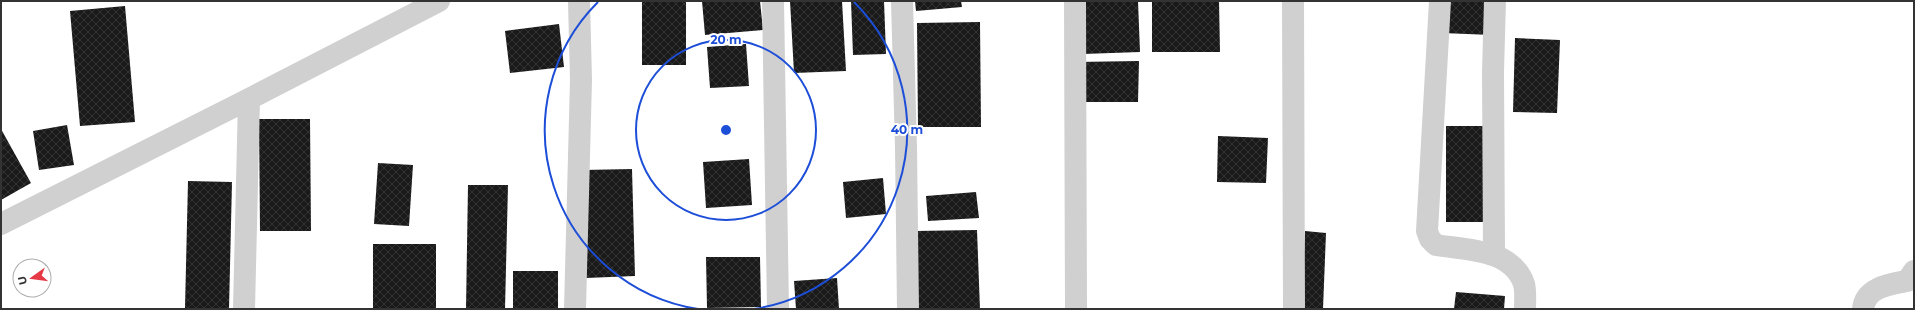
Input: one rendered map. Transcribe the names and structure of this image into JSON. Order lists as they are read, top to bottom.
{
  "north": "left",
  "rings": ["20 m", "40 m"]
}
